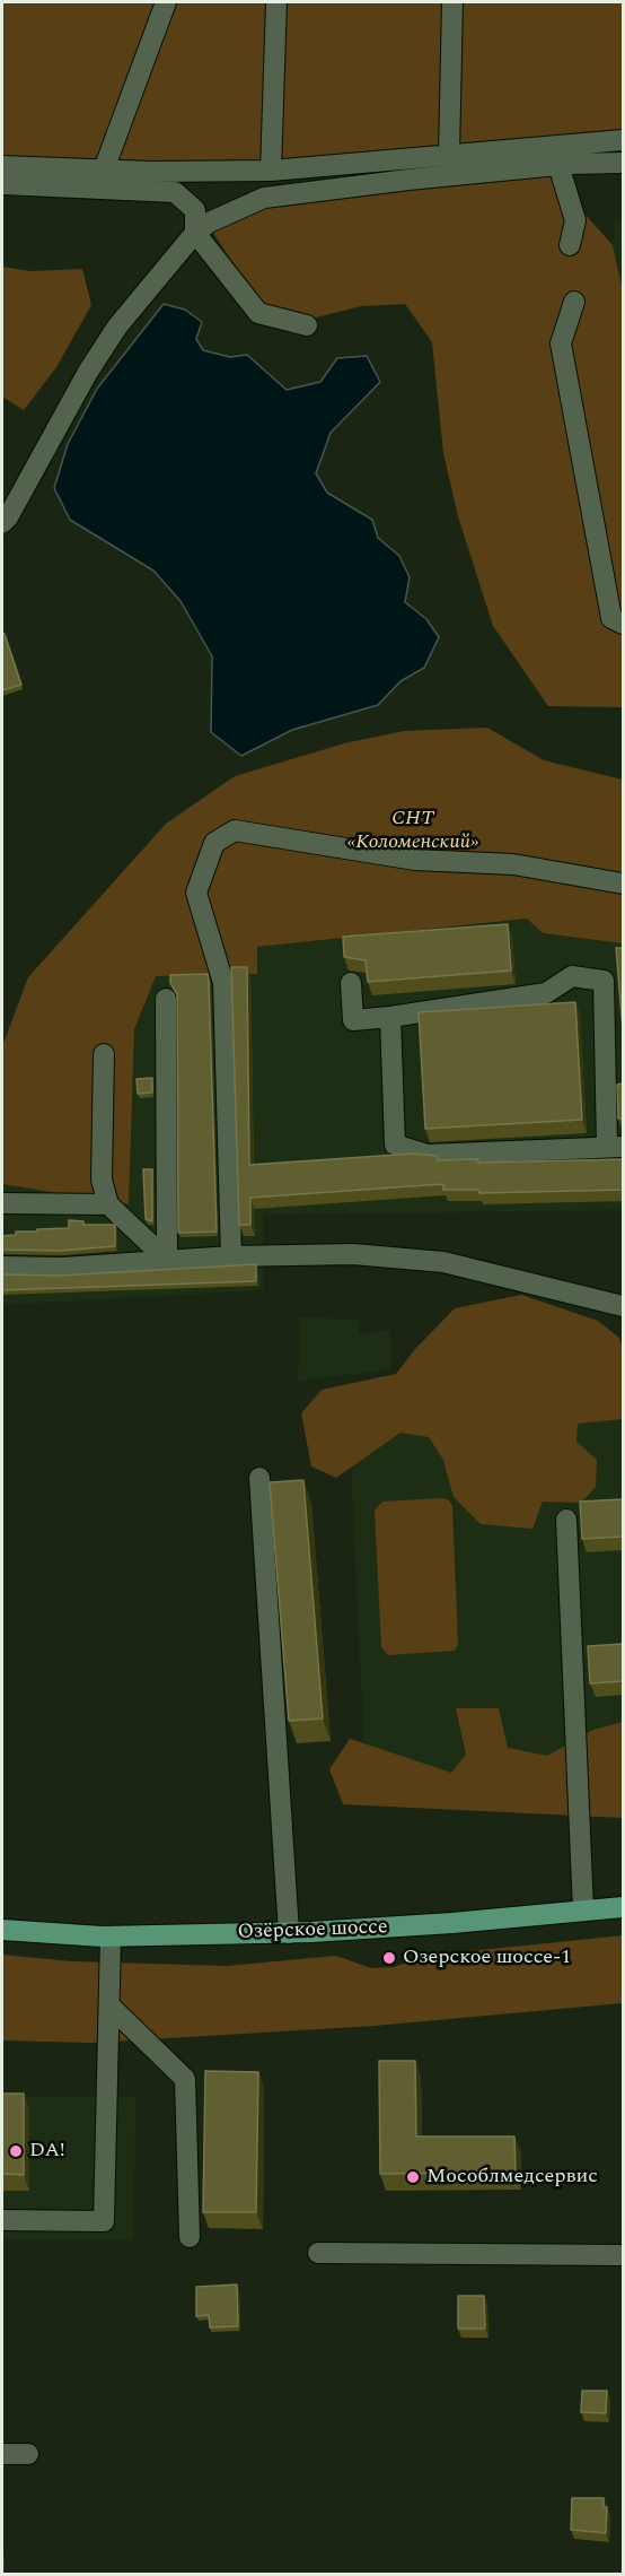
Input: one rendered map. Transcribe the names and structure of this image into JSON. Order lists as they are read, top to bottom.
{
  "streets": {
    "main road": ["Озёрское шоссе"]
  },
  "parks": ["СНТ «Коломенский»"],
  "places": ["Озерское шоссе-1", "DA!", "Мособлмедсервис"]
}
